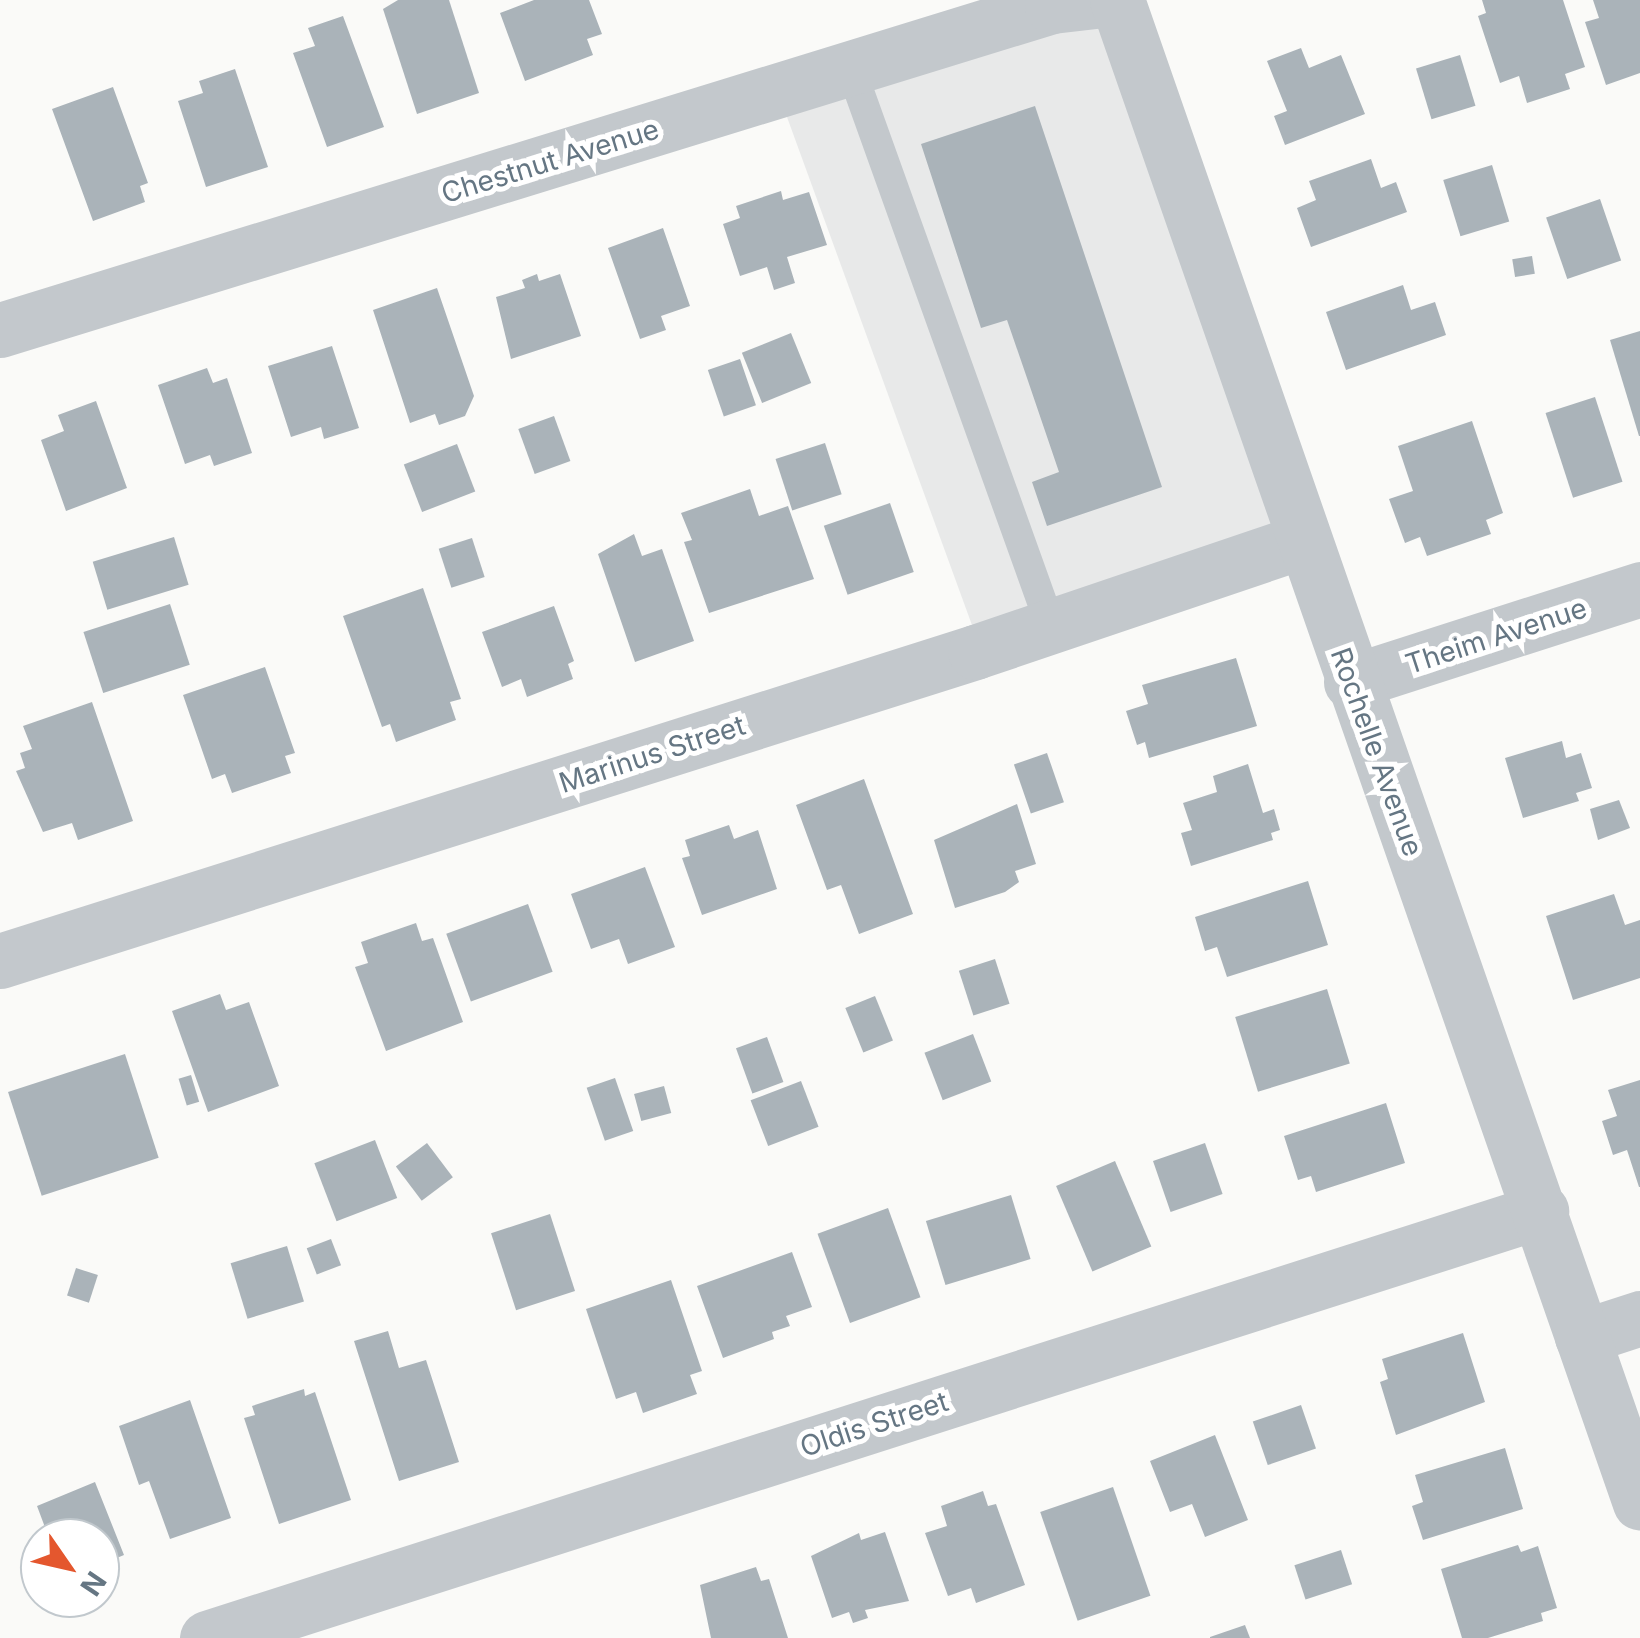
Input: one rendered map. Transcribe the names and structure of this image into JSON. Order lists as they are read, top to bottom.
{
  "streets": {
    "street": [
      "Chestnut Avenue",
      "Theim Avenue",
      "Rochelle Avenue",
      "Marinus Street",
      "Oldis Street"
    ]
  },
  "crossings": [
    ["Theim Avenue", "Rochelle Avenue"],
    ["Rochelle Avenue", "Marinus Street"],
    ["Rochelle Avenue", "Oldis Street"]
  ],
  "north": "bottom right"
}
